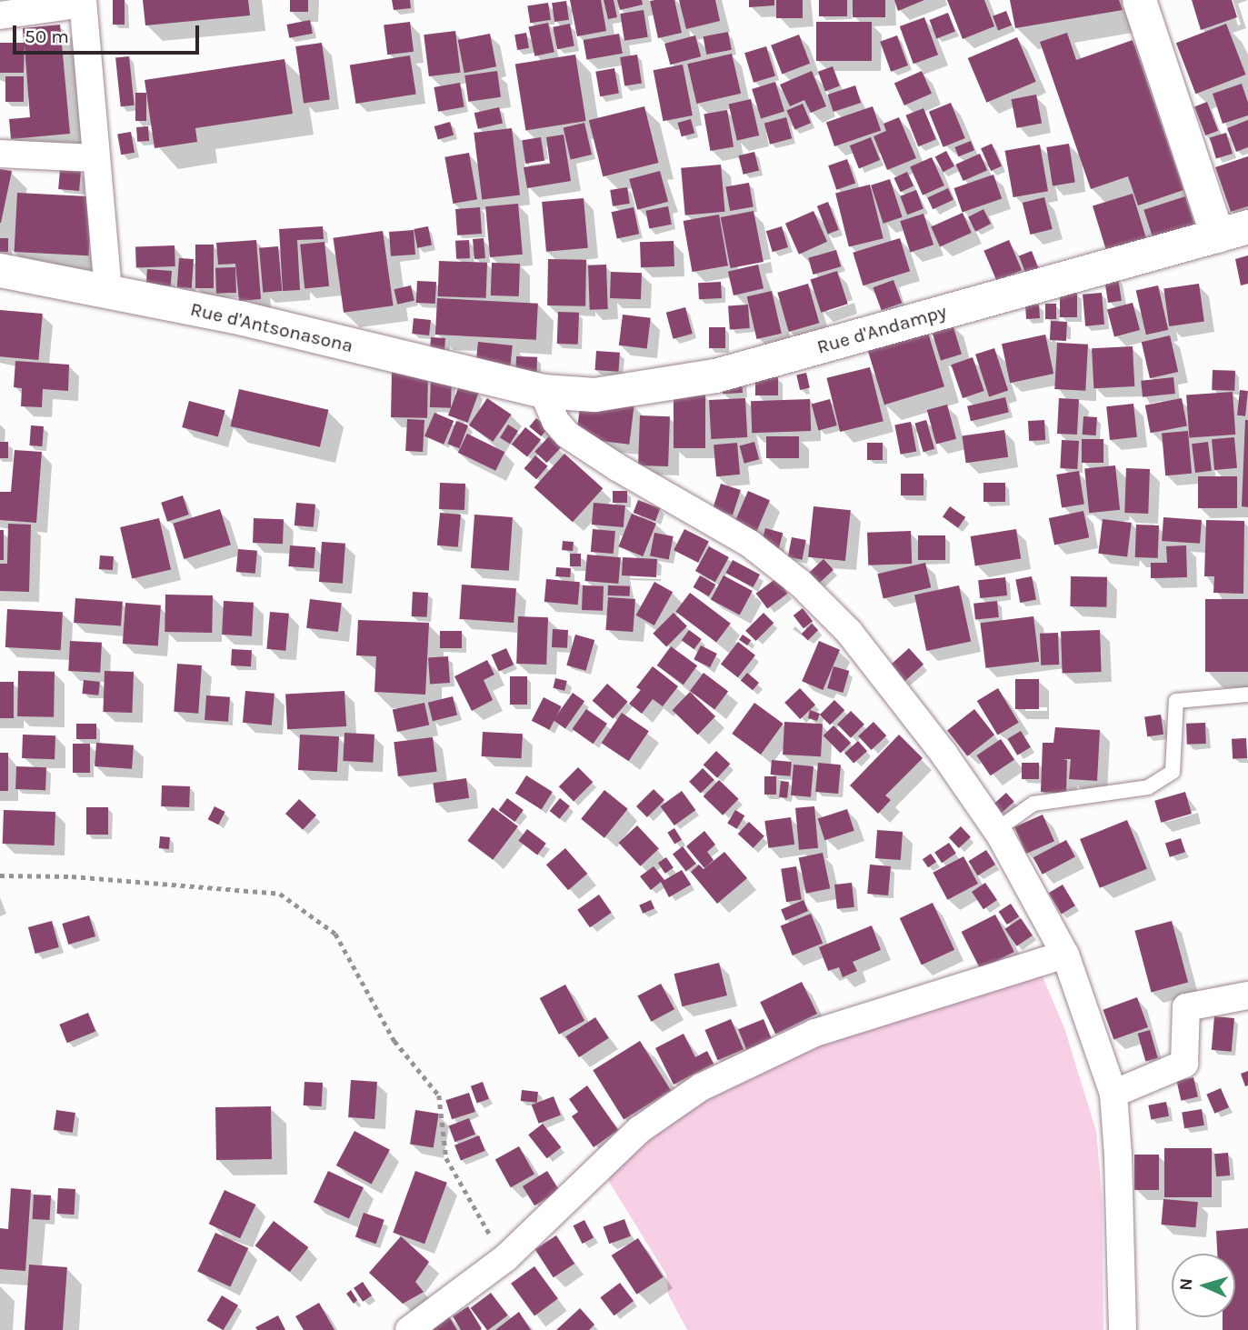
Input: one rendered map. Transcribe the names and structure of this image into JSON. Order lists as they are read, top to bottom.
{
  "streets": {
    "street": ["Rue d'Antsonasona", "Rue d'Andampy"]
  },
  "crossings": [
    ["Rue d'Antsonasona", "Rue d'Andampy"]
  ],
  "scale_bar": "50 m",
  "north": "left"
}
